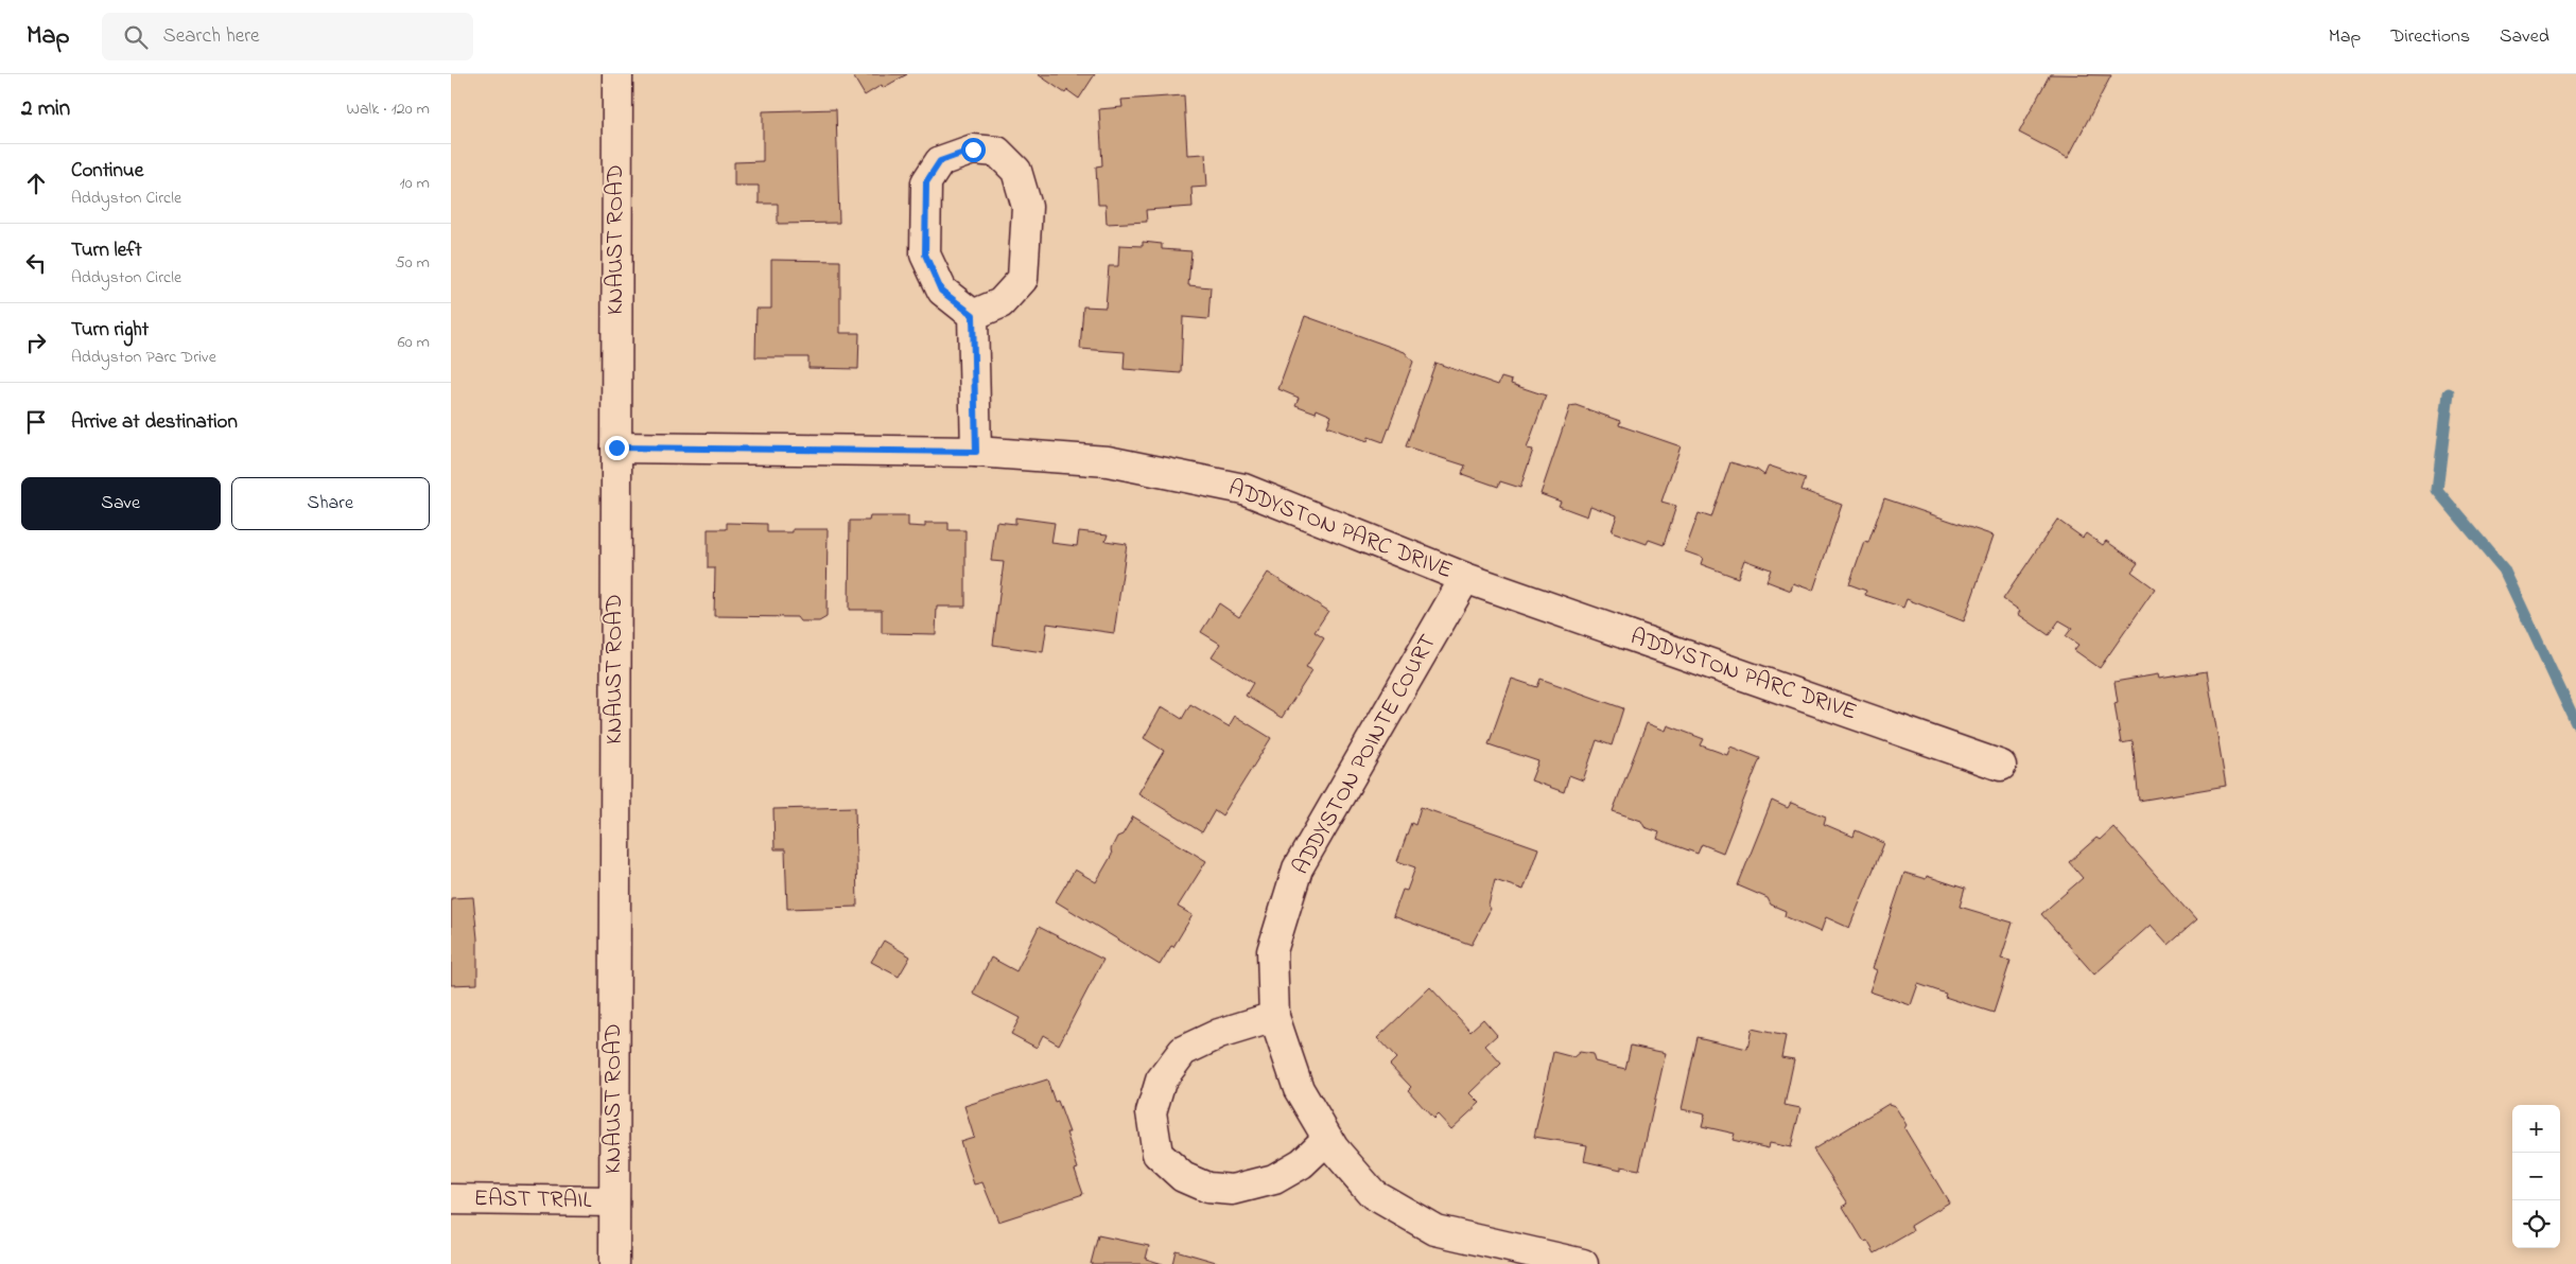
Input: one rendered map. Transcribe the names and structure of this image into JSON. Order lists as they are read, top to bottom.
{
  "streets": {
    "street": [
      "KNAUST ROAD",
      "ADDYSTON PARC DRIVE",
      "ADDYSTON POINTE COURT",
      "EAST TRAIL"
    ]
  },
  "crossings": [
    ["KNAUST ROAD", "ADDYSTON PARC DRIVE"],
    ["KNAUST ROAD", "EAST TRAIL"],
    ["ADDYSTON PARC DRIVE", "ADDYSTON POINTE COURT"]
  ],
  "page": {
    "header": "Map",
    "search": "Search here",
    "nav": ["Map", "Directions", "Saved"],
    "heading": ["2 min", "Walk · 120 m"],
    "list": [
      ["Continue", "Addyston Circle", "10 m"],
      ["Turn left", "Addyston Circle", "50 m"],
      ["Turn right", "Addyston Parc Drive", "60 m"],
      "Arrive at destination"
    ],
    "buttons": ["Save", "Share"],
    "map_buttons": ["+", "−"]
  }
}
